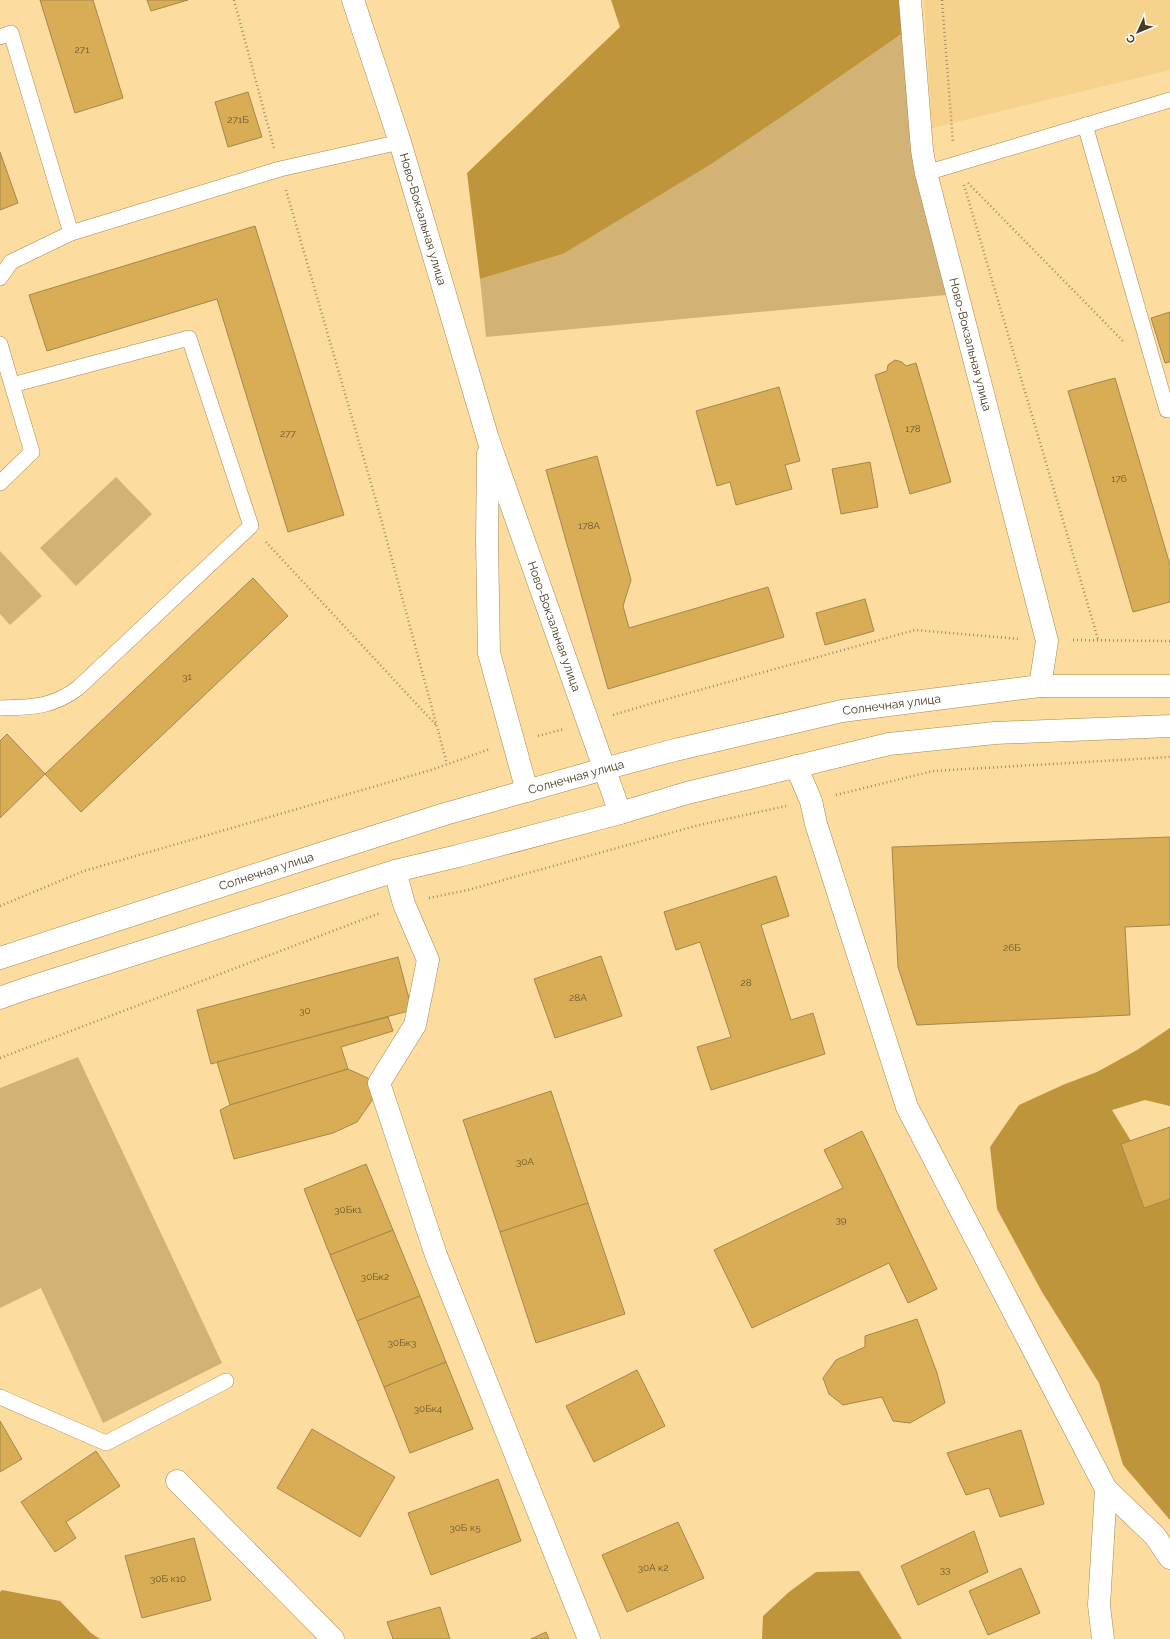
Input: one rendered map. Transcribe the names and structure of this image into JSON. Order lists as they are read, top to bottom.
{
  "streets": {
    "street": ["Ново-Вокзальная улица", "Солнечная улица"]
  },
  "crossings": [
    ["Ново-Вокзальная улица", "Солнечная улица"]
  ],
  "house_numbers": [
    "271",
    "271Б",
    "178",
    "277",
    "176",
    "178А",
    "31",
    "26Б",
    "28",
    "28А",
    "30",
    "30А",
    "30Бк1",
    "39",
    "30Бк2",
    "30Бк3",
    "30Бк4",
    "30Б к5",
    "30А к2",
    "33",
    "30Б к10"
  ],
  "north": "bottom left"
}
